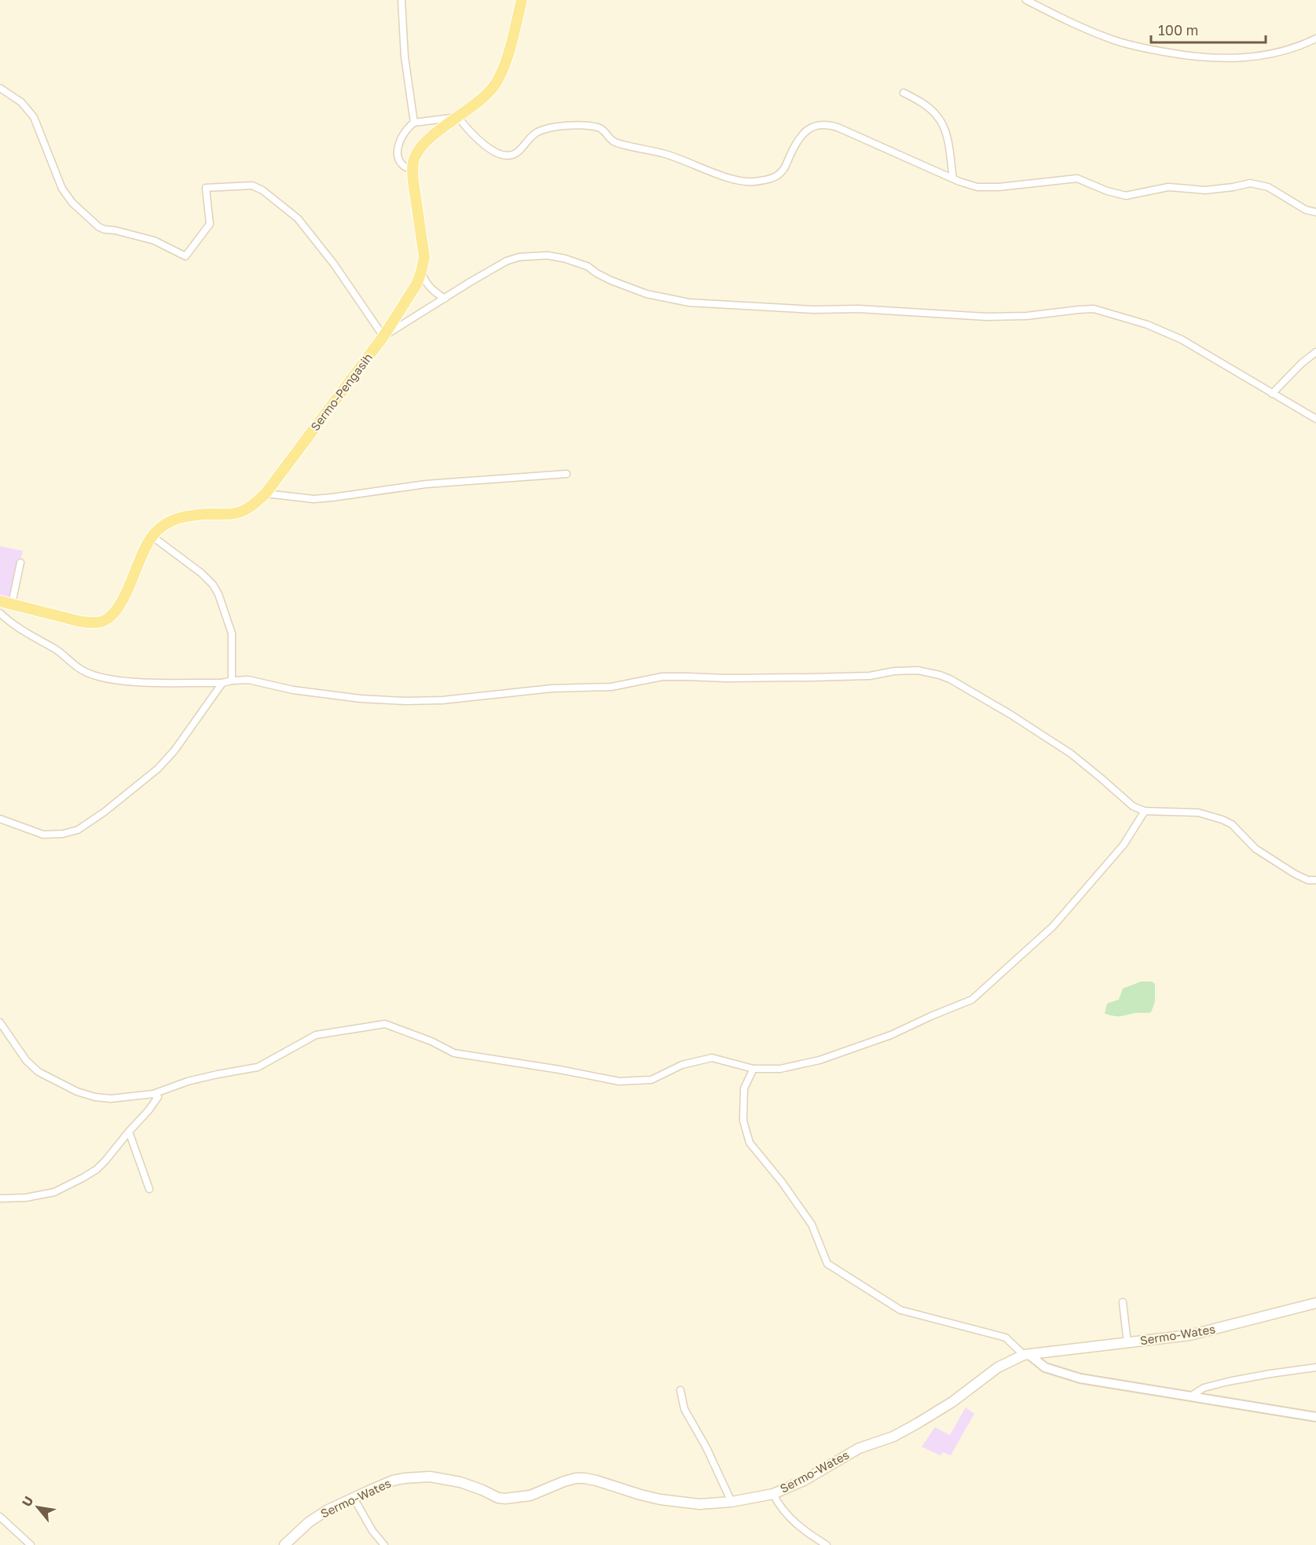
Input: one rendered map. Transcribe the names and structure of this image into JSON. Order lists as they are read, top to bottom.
{
  "streets": {
    "main road": ["Sermo-Pengasih", "Sermo-Wates"]
  },
  "scale_bar": "100 m",
  "north": "top left"
}
